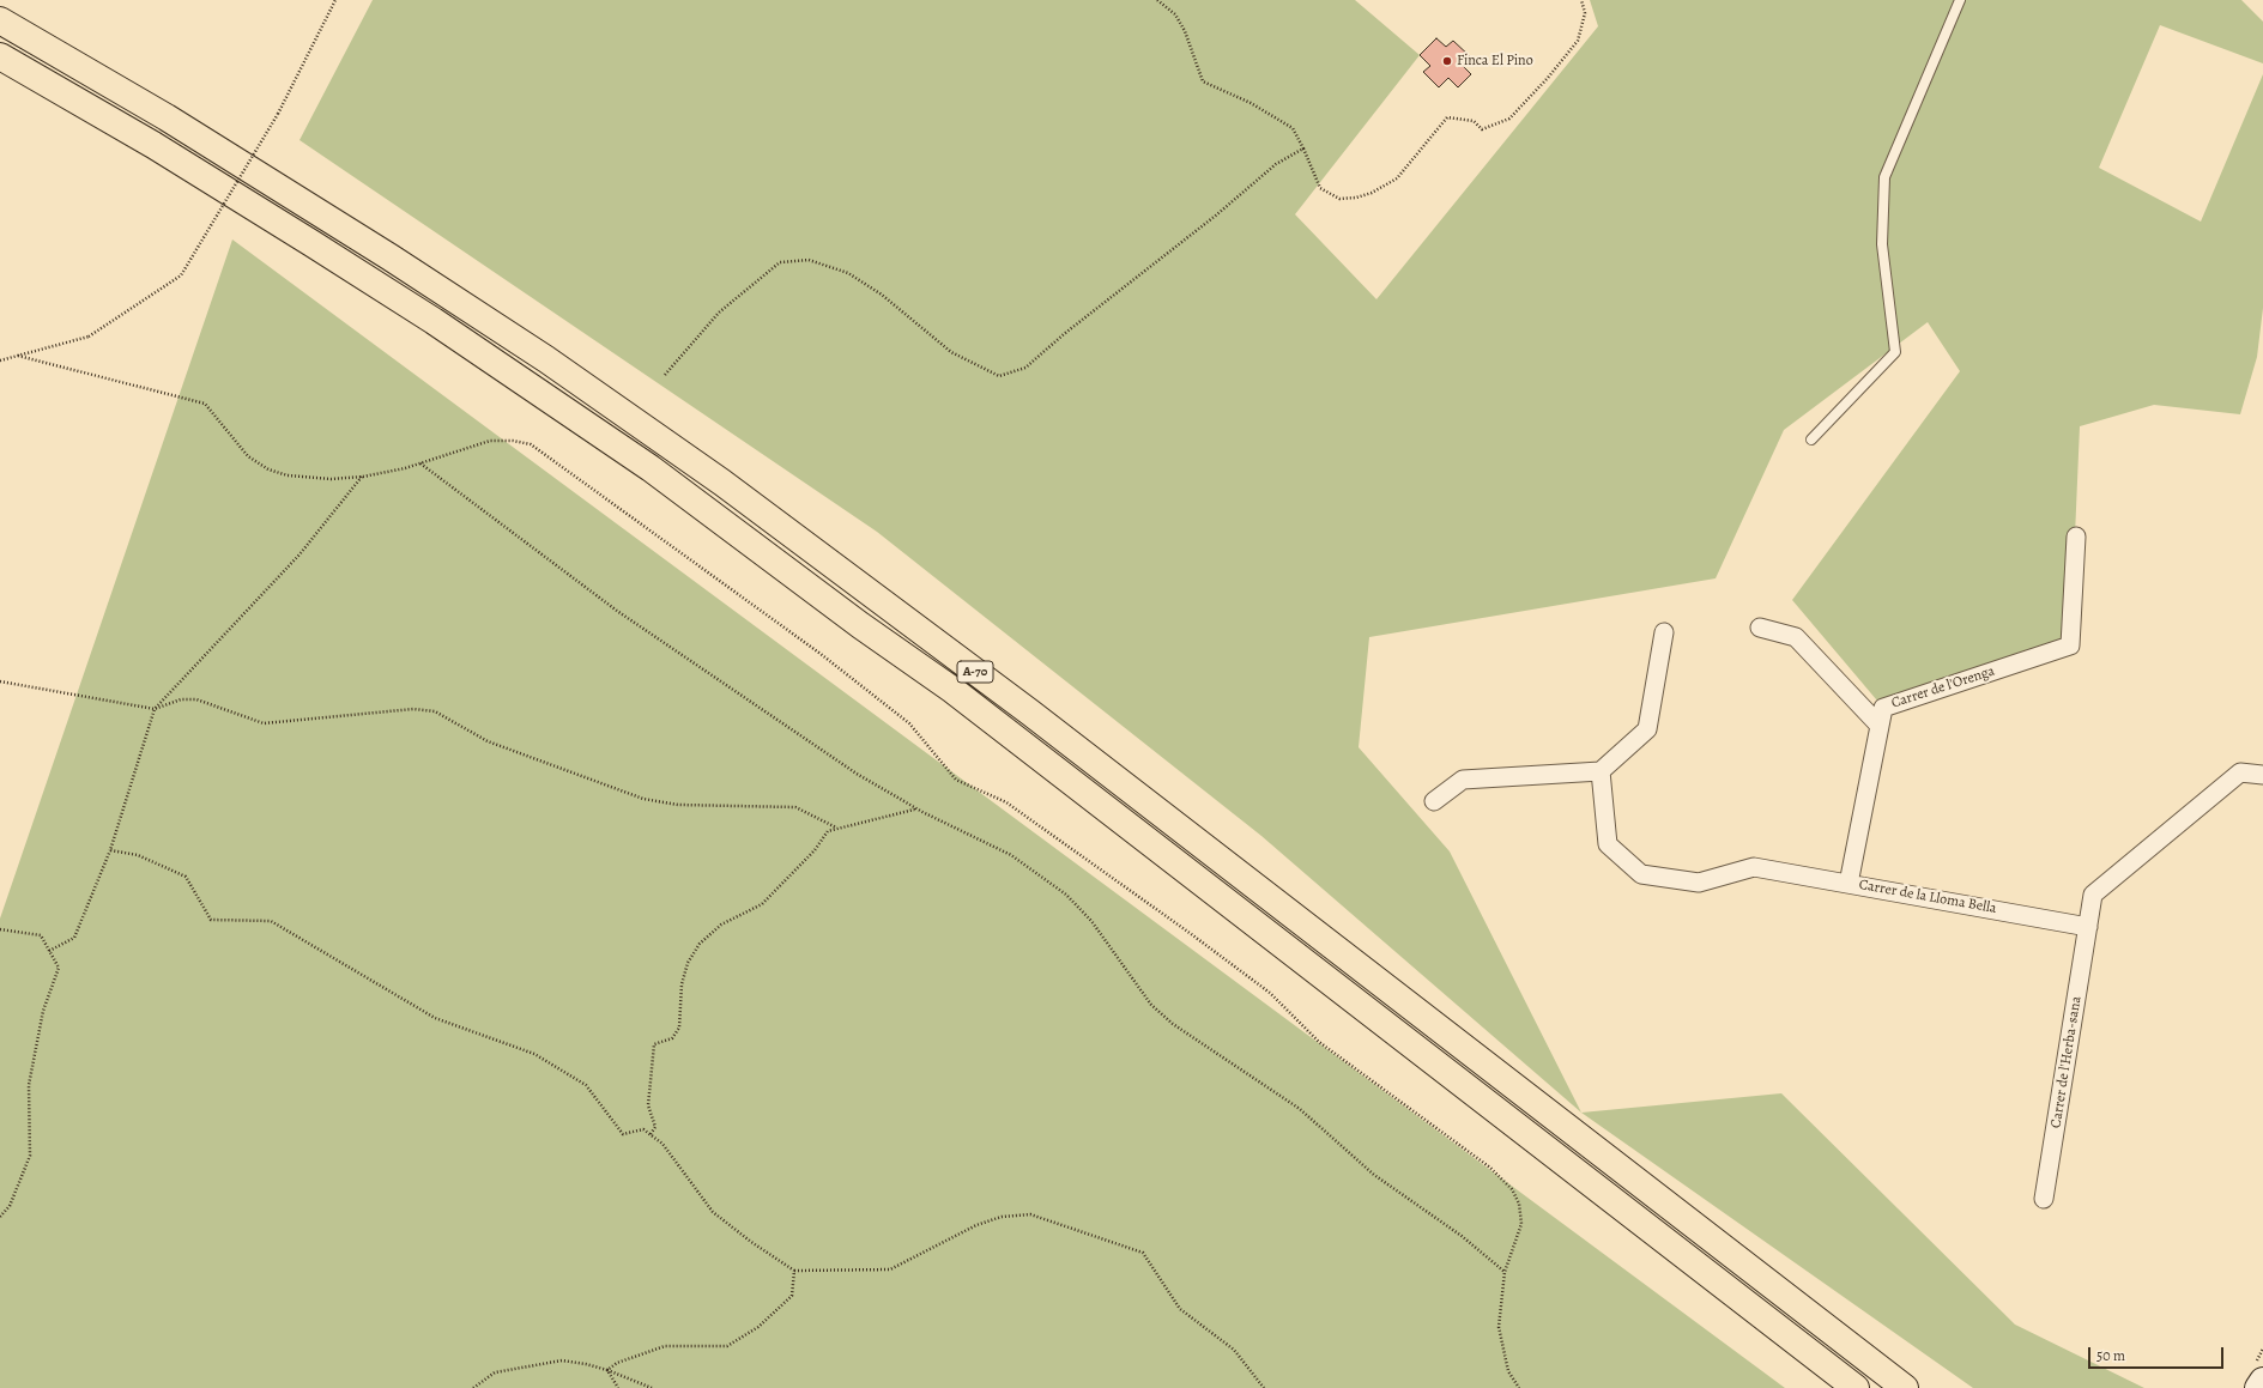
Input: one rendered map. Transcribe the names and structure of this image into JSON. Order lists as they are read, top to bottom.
{
  "streets": {
    "highway": ["A-70"],
    "street": ["Carrer de l'Orenga", "Carrer de la Lloma Bella", "Carrer de l'Herba-sana"]
  },
  "crossings": [
    ["Carrer de l'Orenga", "Carrer de la Lloma Bella"],
    ["Carrer de la Lloma Bella", "Carrer de l'Herba-sana"]
  ],
  "places": ["Finca El Pino"],
  "scale_bar": "50 m"
}
